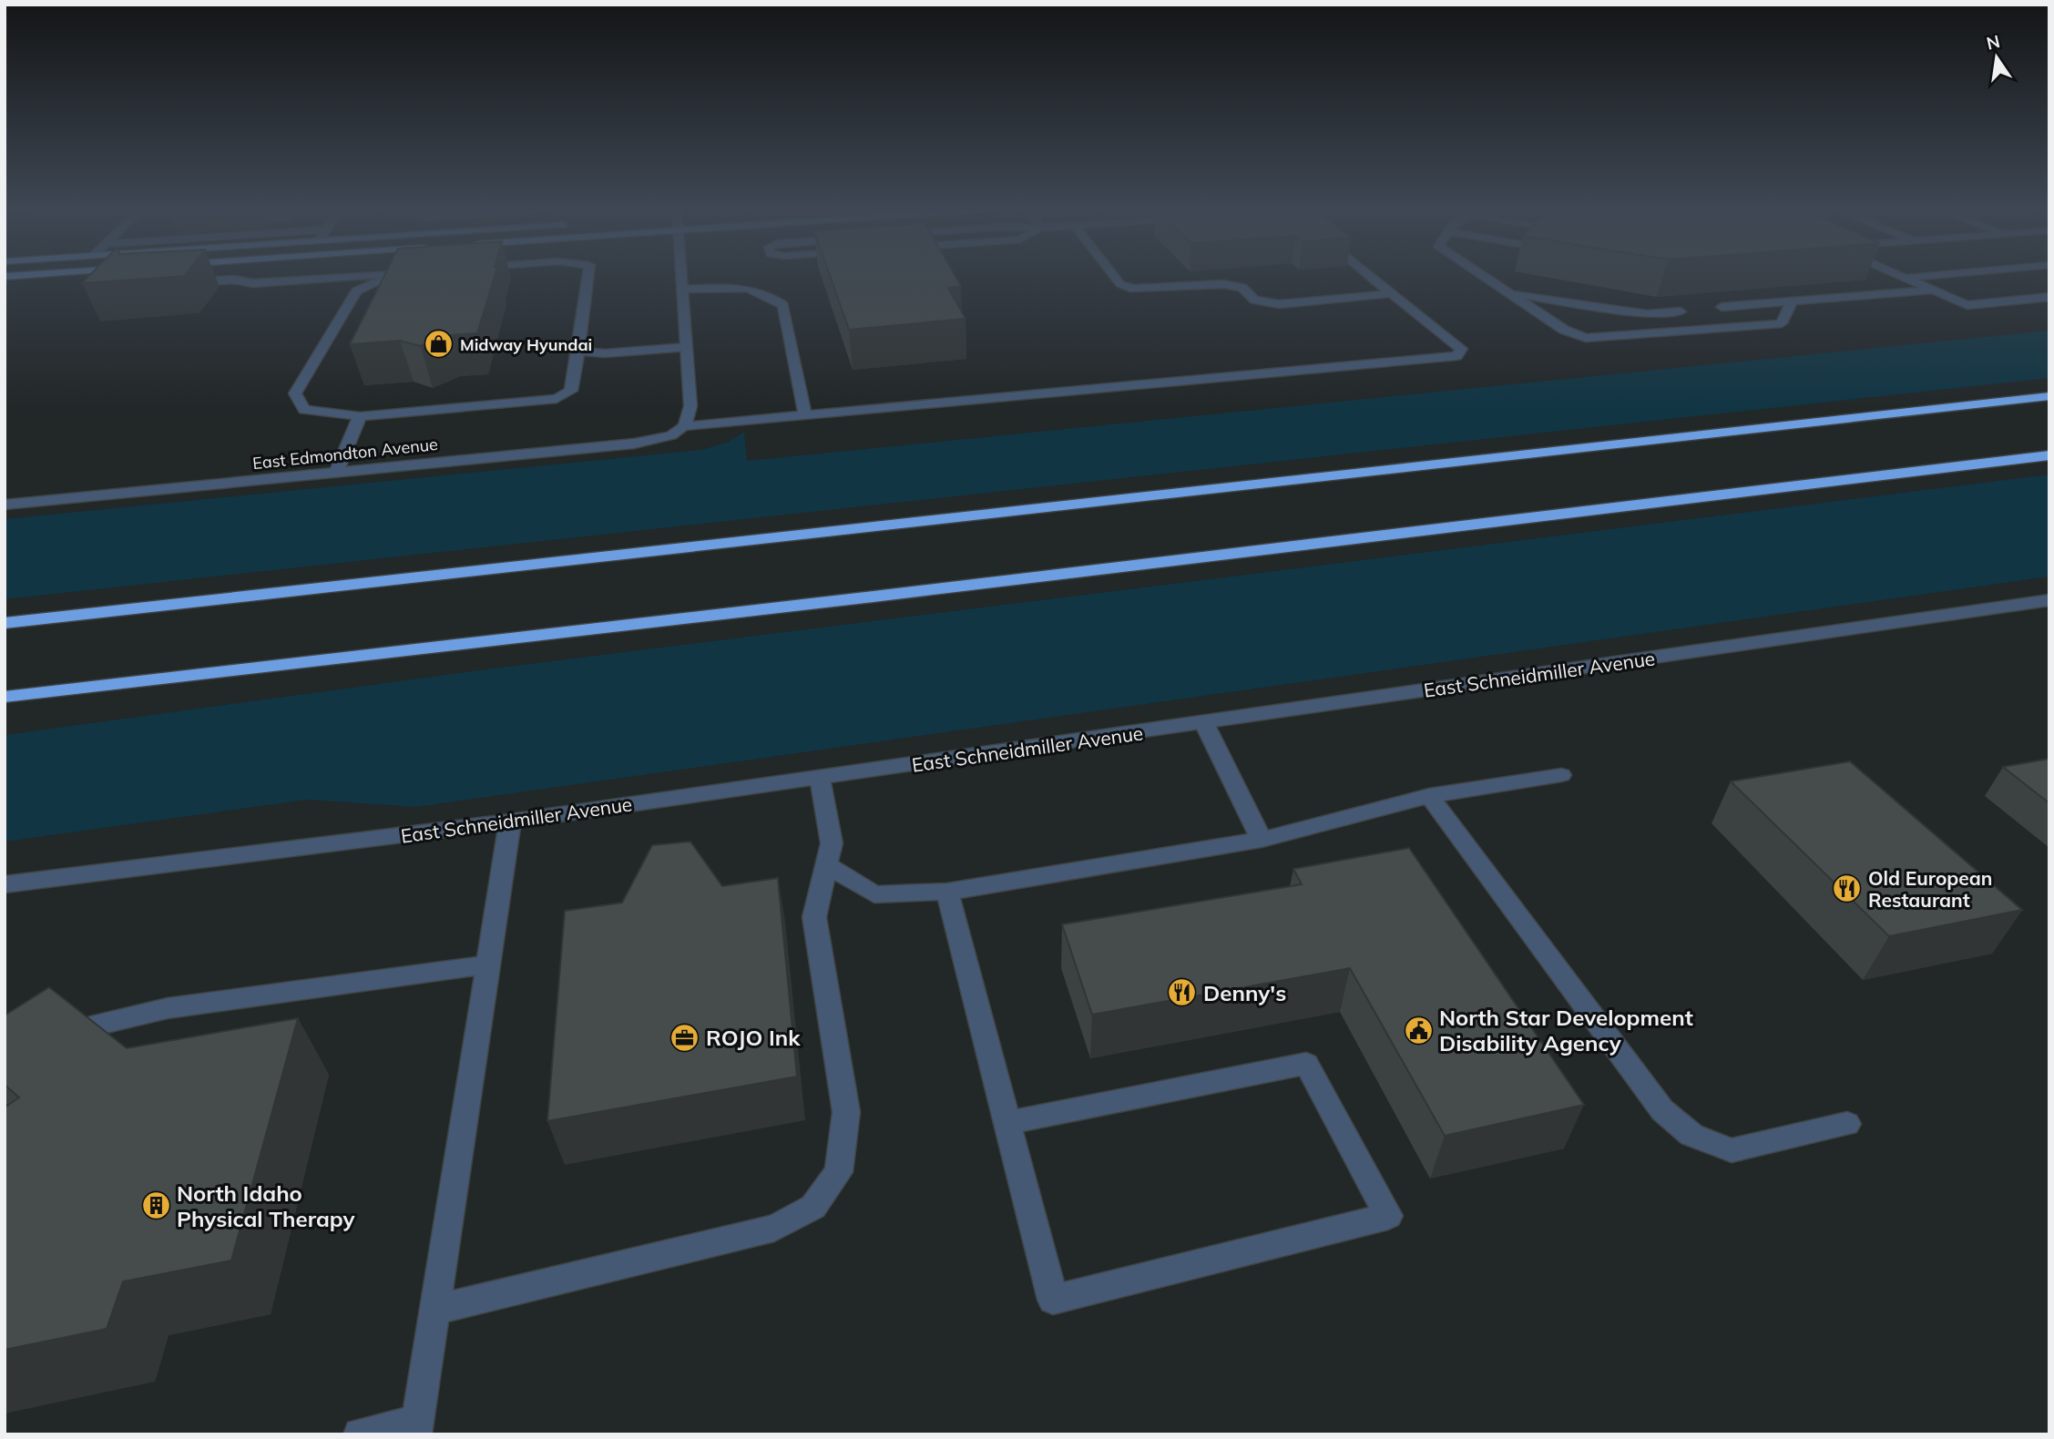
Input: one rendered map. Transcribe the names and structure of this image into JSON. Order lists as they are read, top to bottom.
{
  "streets": {
    "street": ["East Edmondton Avenue", "East Schneidmiller Avenue"]
  },
  "places": {
    "shop": ["Midway Hyundai"],
    "restaurant": ["Old European Restaurant", "Denny's"],
    "public building": ["North Star Development Disability Agency"],
    "office": ["ROJO Ink"],
    "building": ["North Idaho Physical Therapy"]
  },
  "north": "top"
}
